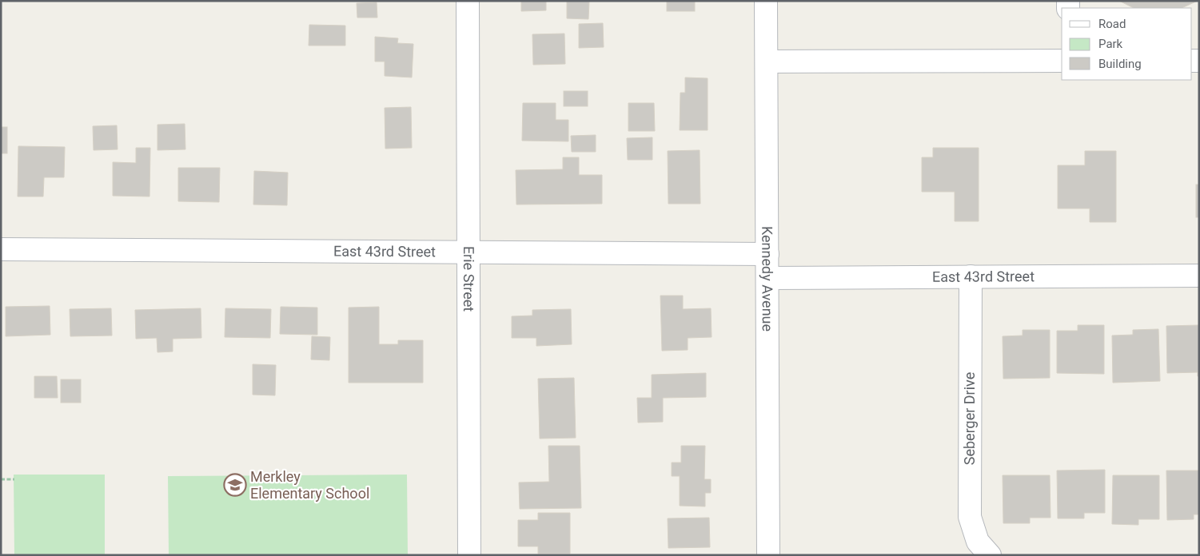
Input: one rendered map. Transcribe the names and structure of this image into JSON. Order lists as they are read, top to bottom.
{
  "streets": {
    "street": [
      "East 43rd Street",
      "Erie Street",
      "Kennedy Avenue",
      "Seberger Drive"
    ]
  },
  "crossings": [
    ["East 43rd Street", "Erie Street"],
    ["East 43rd Street", "Kennedy Avenue"],
    ["East 43rd Street", "Seberger Drive"]
  ],
  "places": {
    "school or university": ["Merkley Elementary School"]
  },
  "legend": ["Road", "Park", "Building"]
}
